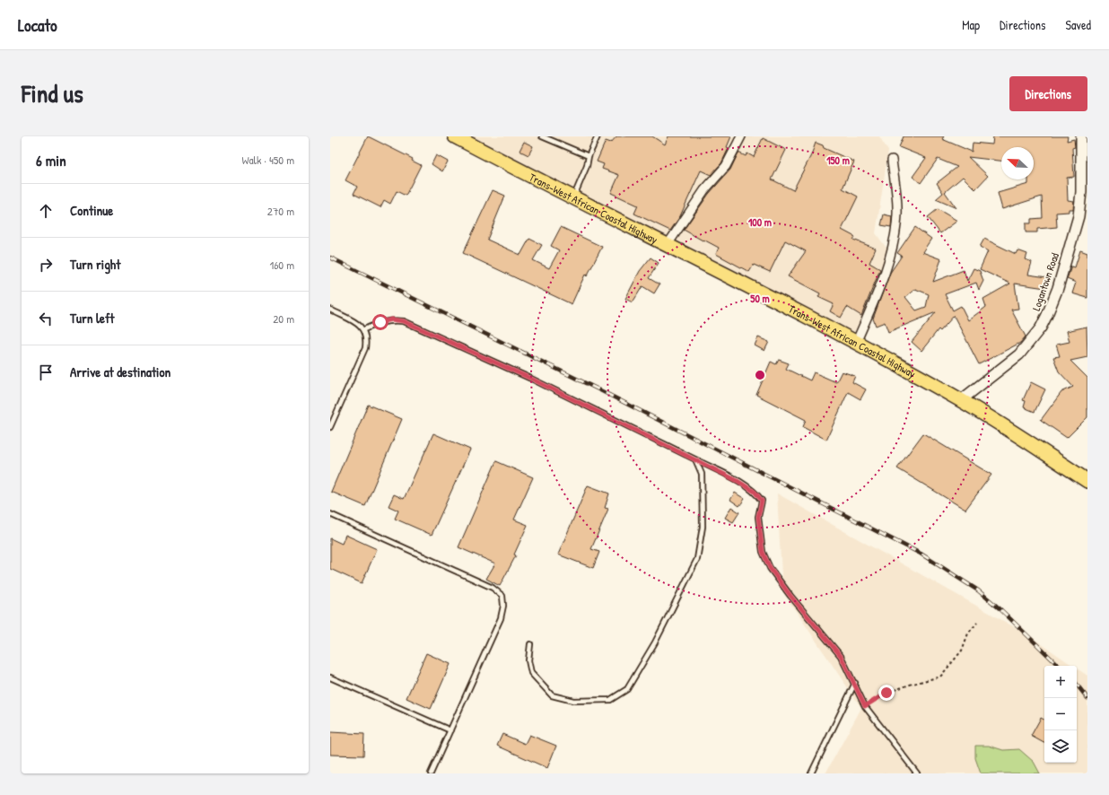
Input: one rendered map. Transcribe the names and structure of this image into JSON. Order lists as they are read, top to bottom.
{
  "streets": {
    "highway": ["Trans-West African Coastal Highway"],
    "street": ["Logantown Road"]
  },
  "crossings": [
    ["Trans-West African Coastal Highway", "Logantown Road"]
  ],
  "north": "top left",
  "page": {
    "header": "Locato",
    "nav": ["Map", "Directions", "Saved"],
    "title": "Find us",
    "buttons": "Directions",
    "heading": ["6 min", "Walk · 450 m"],
    "list": [
      ["Continue", "270 m"],
      ["Turn right", "160 m"],
      ["Turn left", "20 m"],
      "Arrive at destination"
    ],
    "map_buttons": ["+", "−"]
  },
  "rings": ["150 m", "100 m", "50 m"]
}
